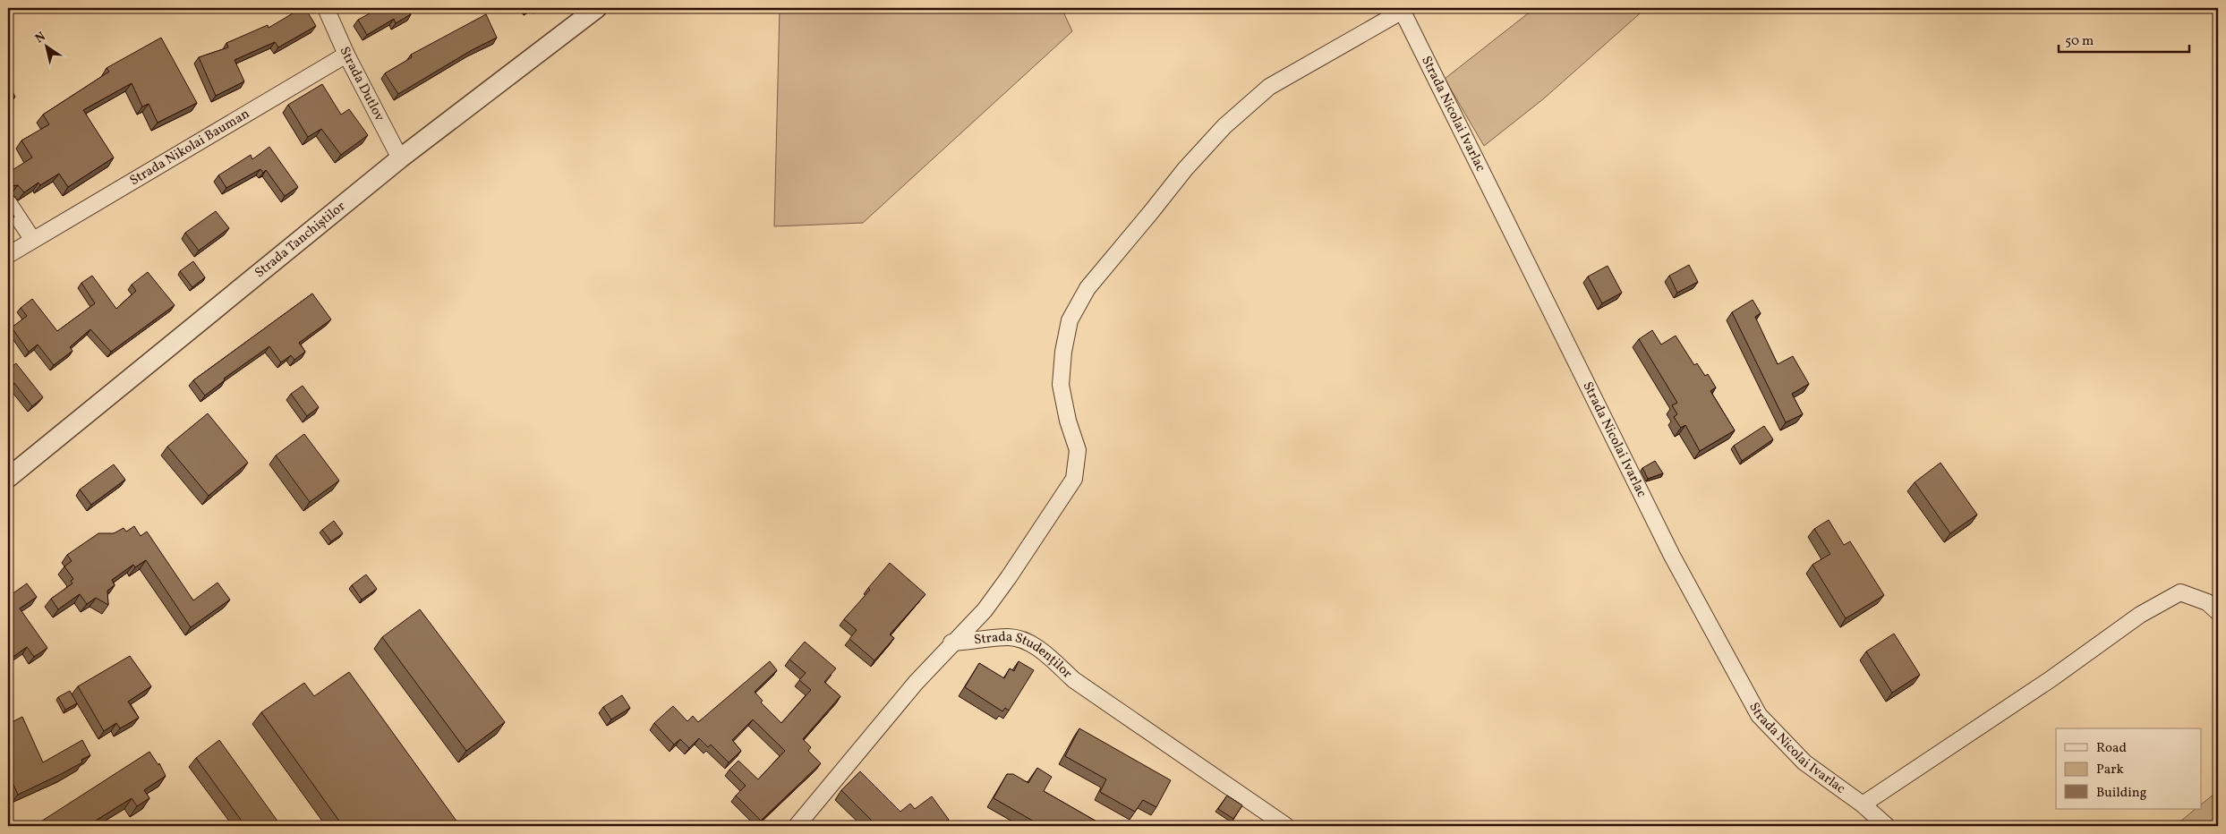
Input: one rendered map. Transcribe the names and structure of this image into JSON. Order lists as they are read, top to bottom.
{
  "streets": {
    "street": [
      "Strada Dutlov",
      "Strada Nicolai Ivarlac",
      "Strada Nikolai Bauman",
      "Strada Tanchiștilor",
      "Strada Studenților"
    ]
  },
  "crossings": [
    ["Strada Dutlov", "Strada Nikolai Bauman"],
    ["Strada Dutlov", "Strada Tanchiștilor"]
  ],
  "legend": ["Road", "Park", "Building"],
  "scale_bar": "50 m",
  "north": "top left"
}
